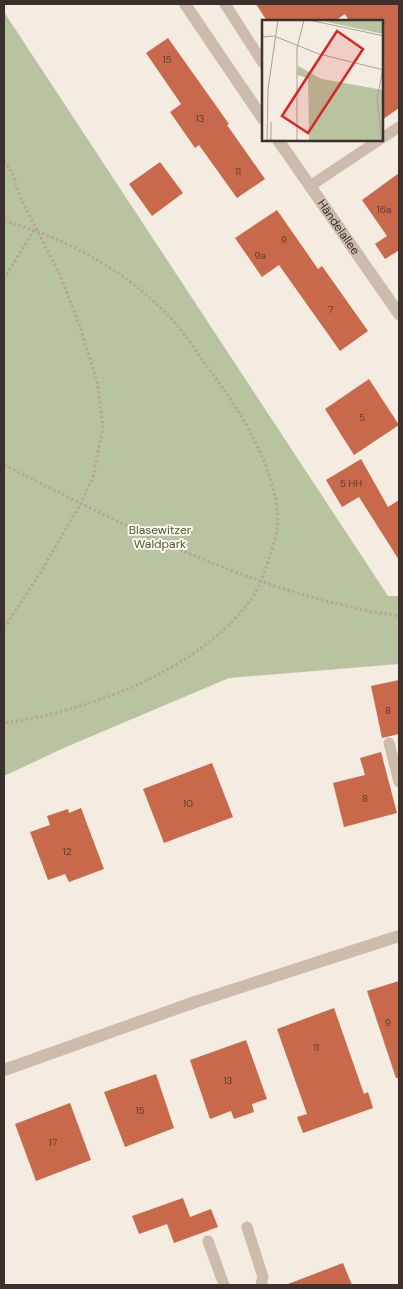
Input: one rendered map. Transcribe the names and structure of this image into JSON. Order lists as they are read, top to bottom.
{
  "streets": {
    "street": ["Händelallee"]
  },
  "parks": ["Blasewitzer Waldpark"],
  "house_numbers": [
    "15",
    "13",
    "11",
    "16a",
    "9",
    "9a",
    "7",
    "5",
    "5 HH",
    "8",
    "8",
    "10",
    "12",
    "9",
    "11",
    "13",
    "15",
    "17"
  ]
}
